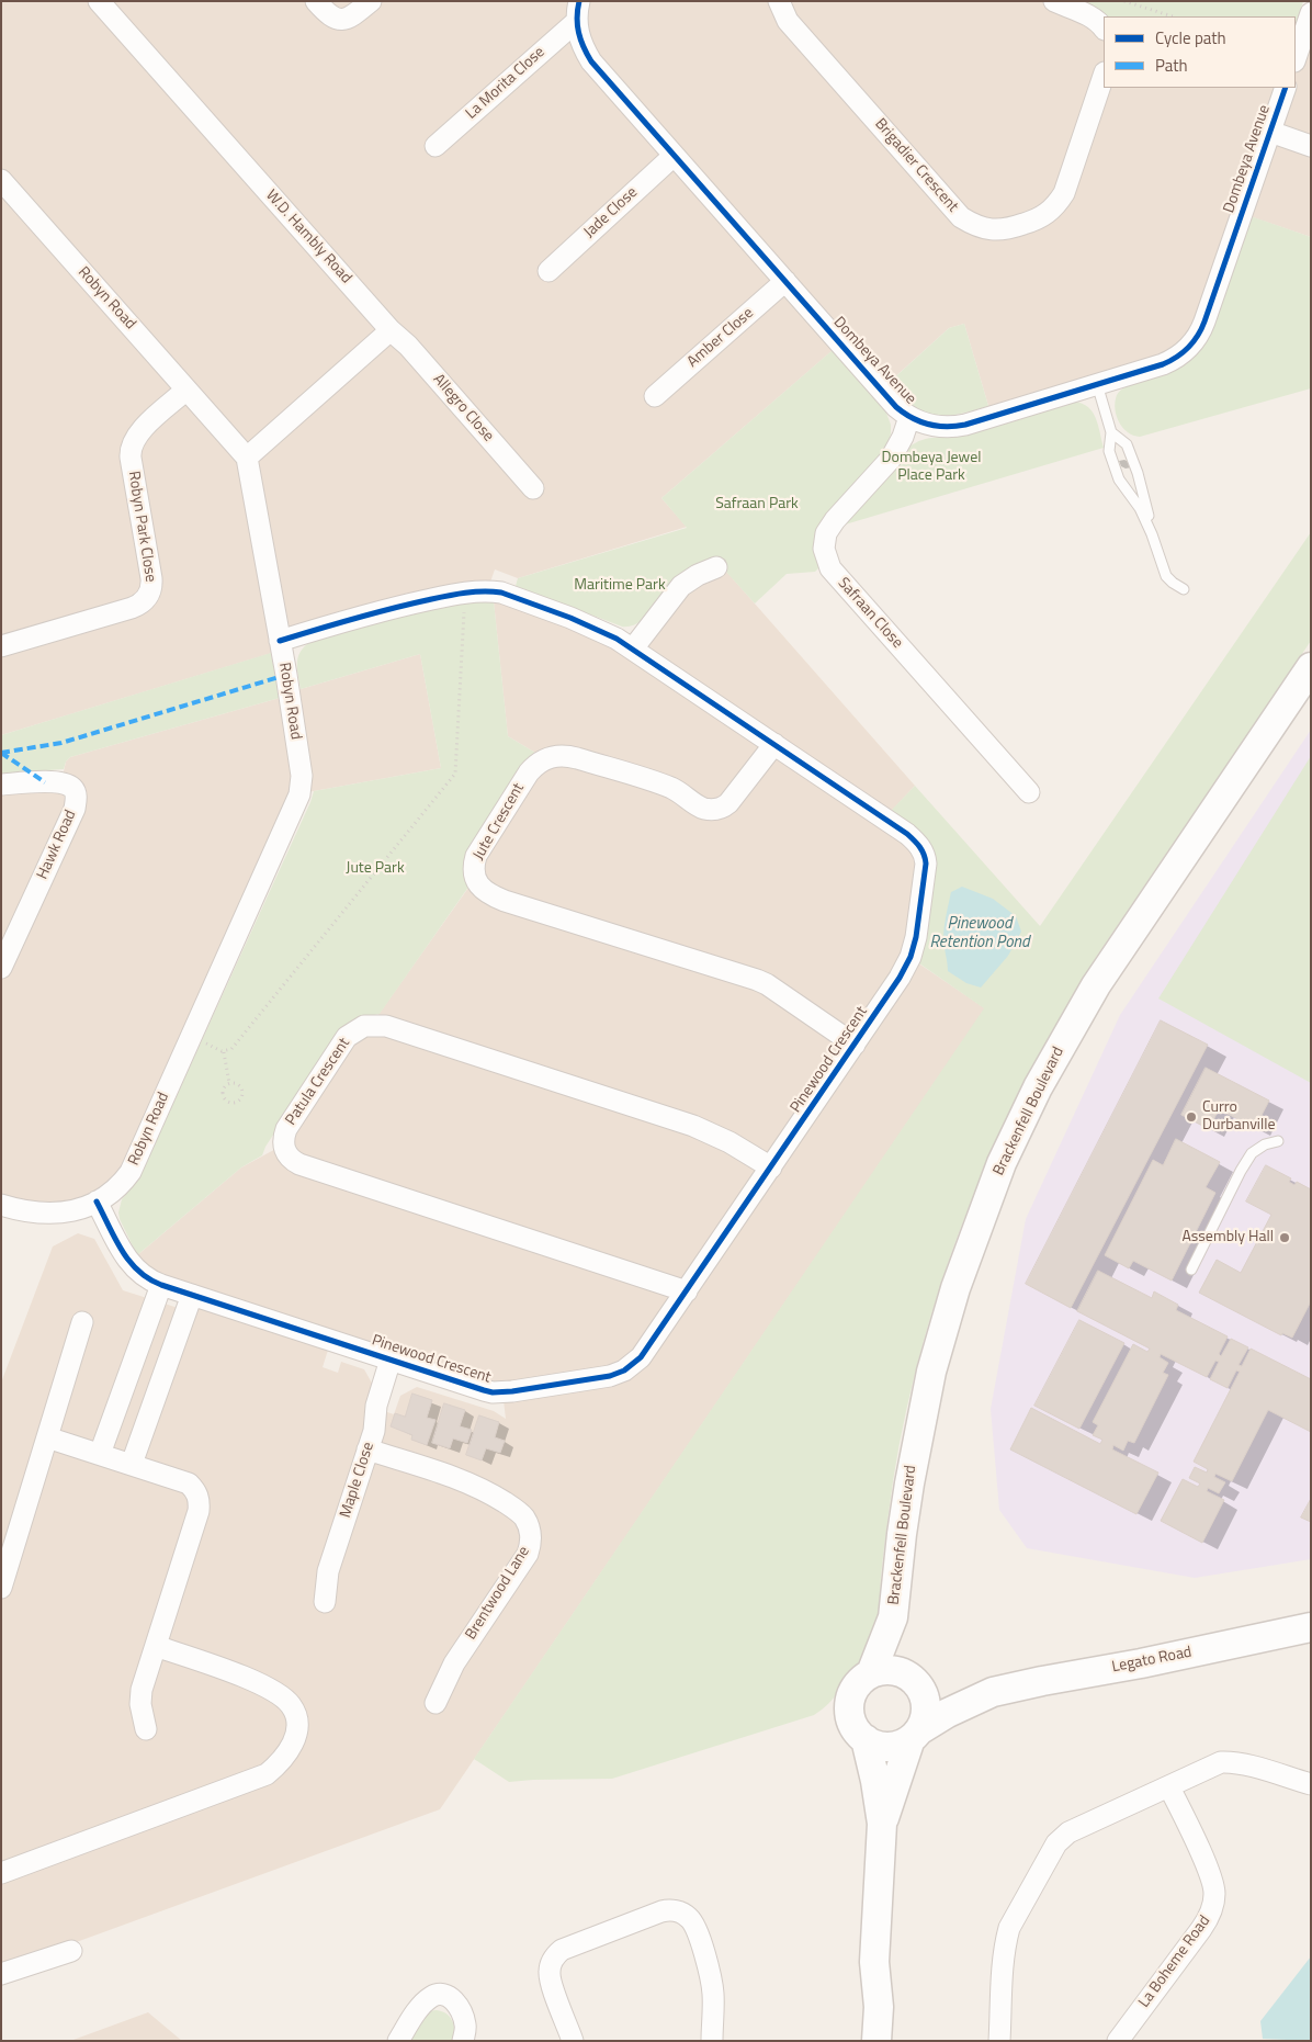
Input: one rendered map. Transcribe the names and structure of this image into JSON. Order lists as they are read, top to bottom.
{
  "streets": {
    "street": [
      "La Morita Close",
      "Dombeya Avenue",
      "Brigadier Crescent",
      "Jade Close",
      "W.D. Hambly Road",
      "Robyn Road",
      "Amber Close",
      "Allegro Close",
      "Robyn Park Close",
      "Safraan Close",
      "Jute Crescent",
      "Hawk Road",
      "Pinewood Crescent",
      "Patula Crescent",
      "Brackenfell Boulevard",
      "Maple Close",
      "Brentwood Lane",
      "Legato Road",
      "La Boheme Road"
    ]
  },
  "crossings": [
    ["La Morita Close", "Dombeya Avenue"],
    ["Dombeya Avenue", "Jade Close"],
    ["Dombeya Avenue", "Amber Close"],
    ["Dombeya Avenue", "Safraan Close"],
    ["W.D. Hambly Road", "Allegro Close"],
    ["Robyn Road", "Robyn Park Close"],
    ["Robyn Road", "Pinewood Crescent"],
    ["Jute Crescent", "Pinewood Crescent"],
    ["Pinewood Crescent", "Patula Crescent"],
    ["Pinewood Crescent", "Maple Close"],
    ["Brackenfell Boulevard", "Legato Road"],
    ["Maple Close", "Brentwood Lane"]
  ],
  "water": ["Pinewood Retention Pond"],
  "parks": [
    "Dombeya Jewel Place Park",
    "Safraan Park",
    "Maritime Park",
    "Jute Park"
  ],
  "places": ["Curro Durbanville", "Assembly Hall"],
  "legend": ["Cycle path", "Path"]
}
